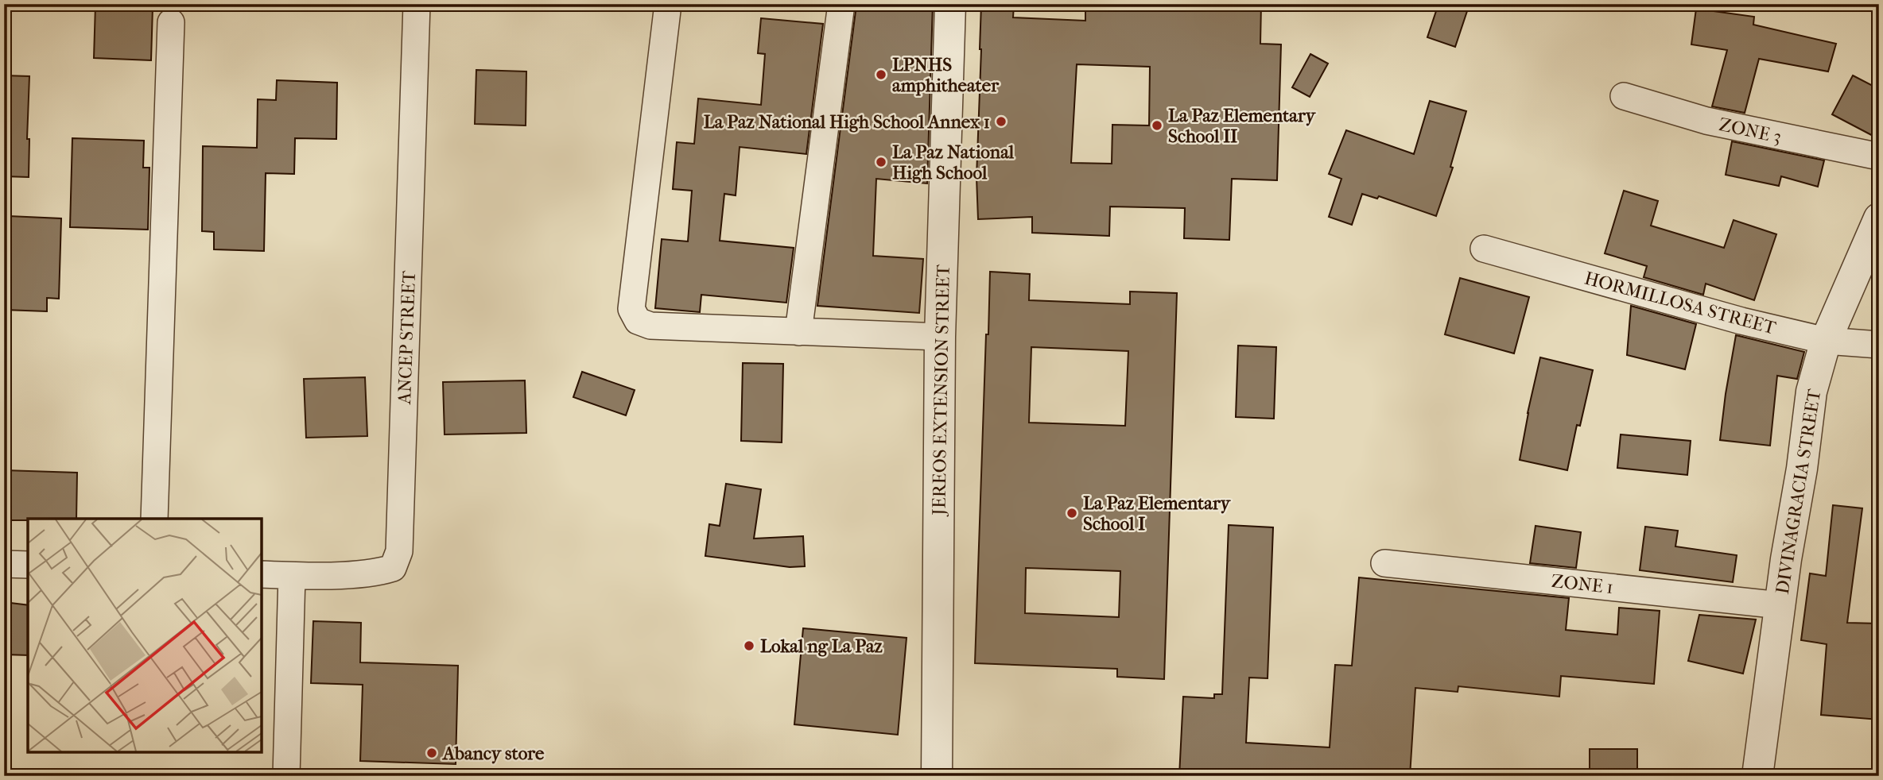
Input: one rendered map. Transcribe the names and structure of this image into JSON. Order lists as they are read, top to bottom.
{
  "streets": {
    "street": [
      "ZONE 3",
      "HORMILLOSA STREET",
      "ANCEP STREET",
      "JEREOS EXTENSION STREET",
      "DIVINAGRACIA STREET",
      "ZONE 1"
    ]
  },
  "crossings": [
    ["HORMILLOSA STREET", "DIVINAGRACIA STREET"],
    ["DIVINAGRACIA STREET", "ZONE 1"]
  ],
  "places": [
    "LPNHS amphitheater",
    "La Paz National High School Annex 1",
    "La Paz Elementary School II",
    "La Paz National High School",
    "La Paz Elementary School I",
    "Lokal ng La Paz",
    "Abancy store"
  ]
}
